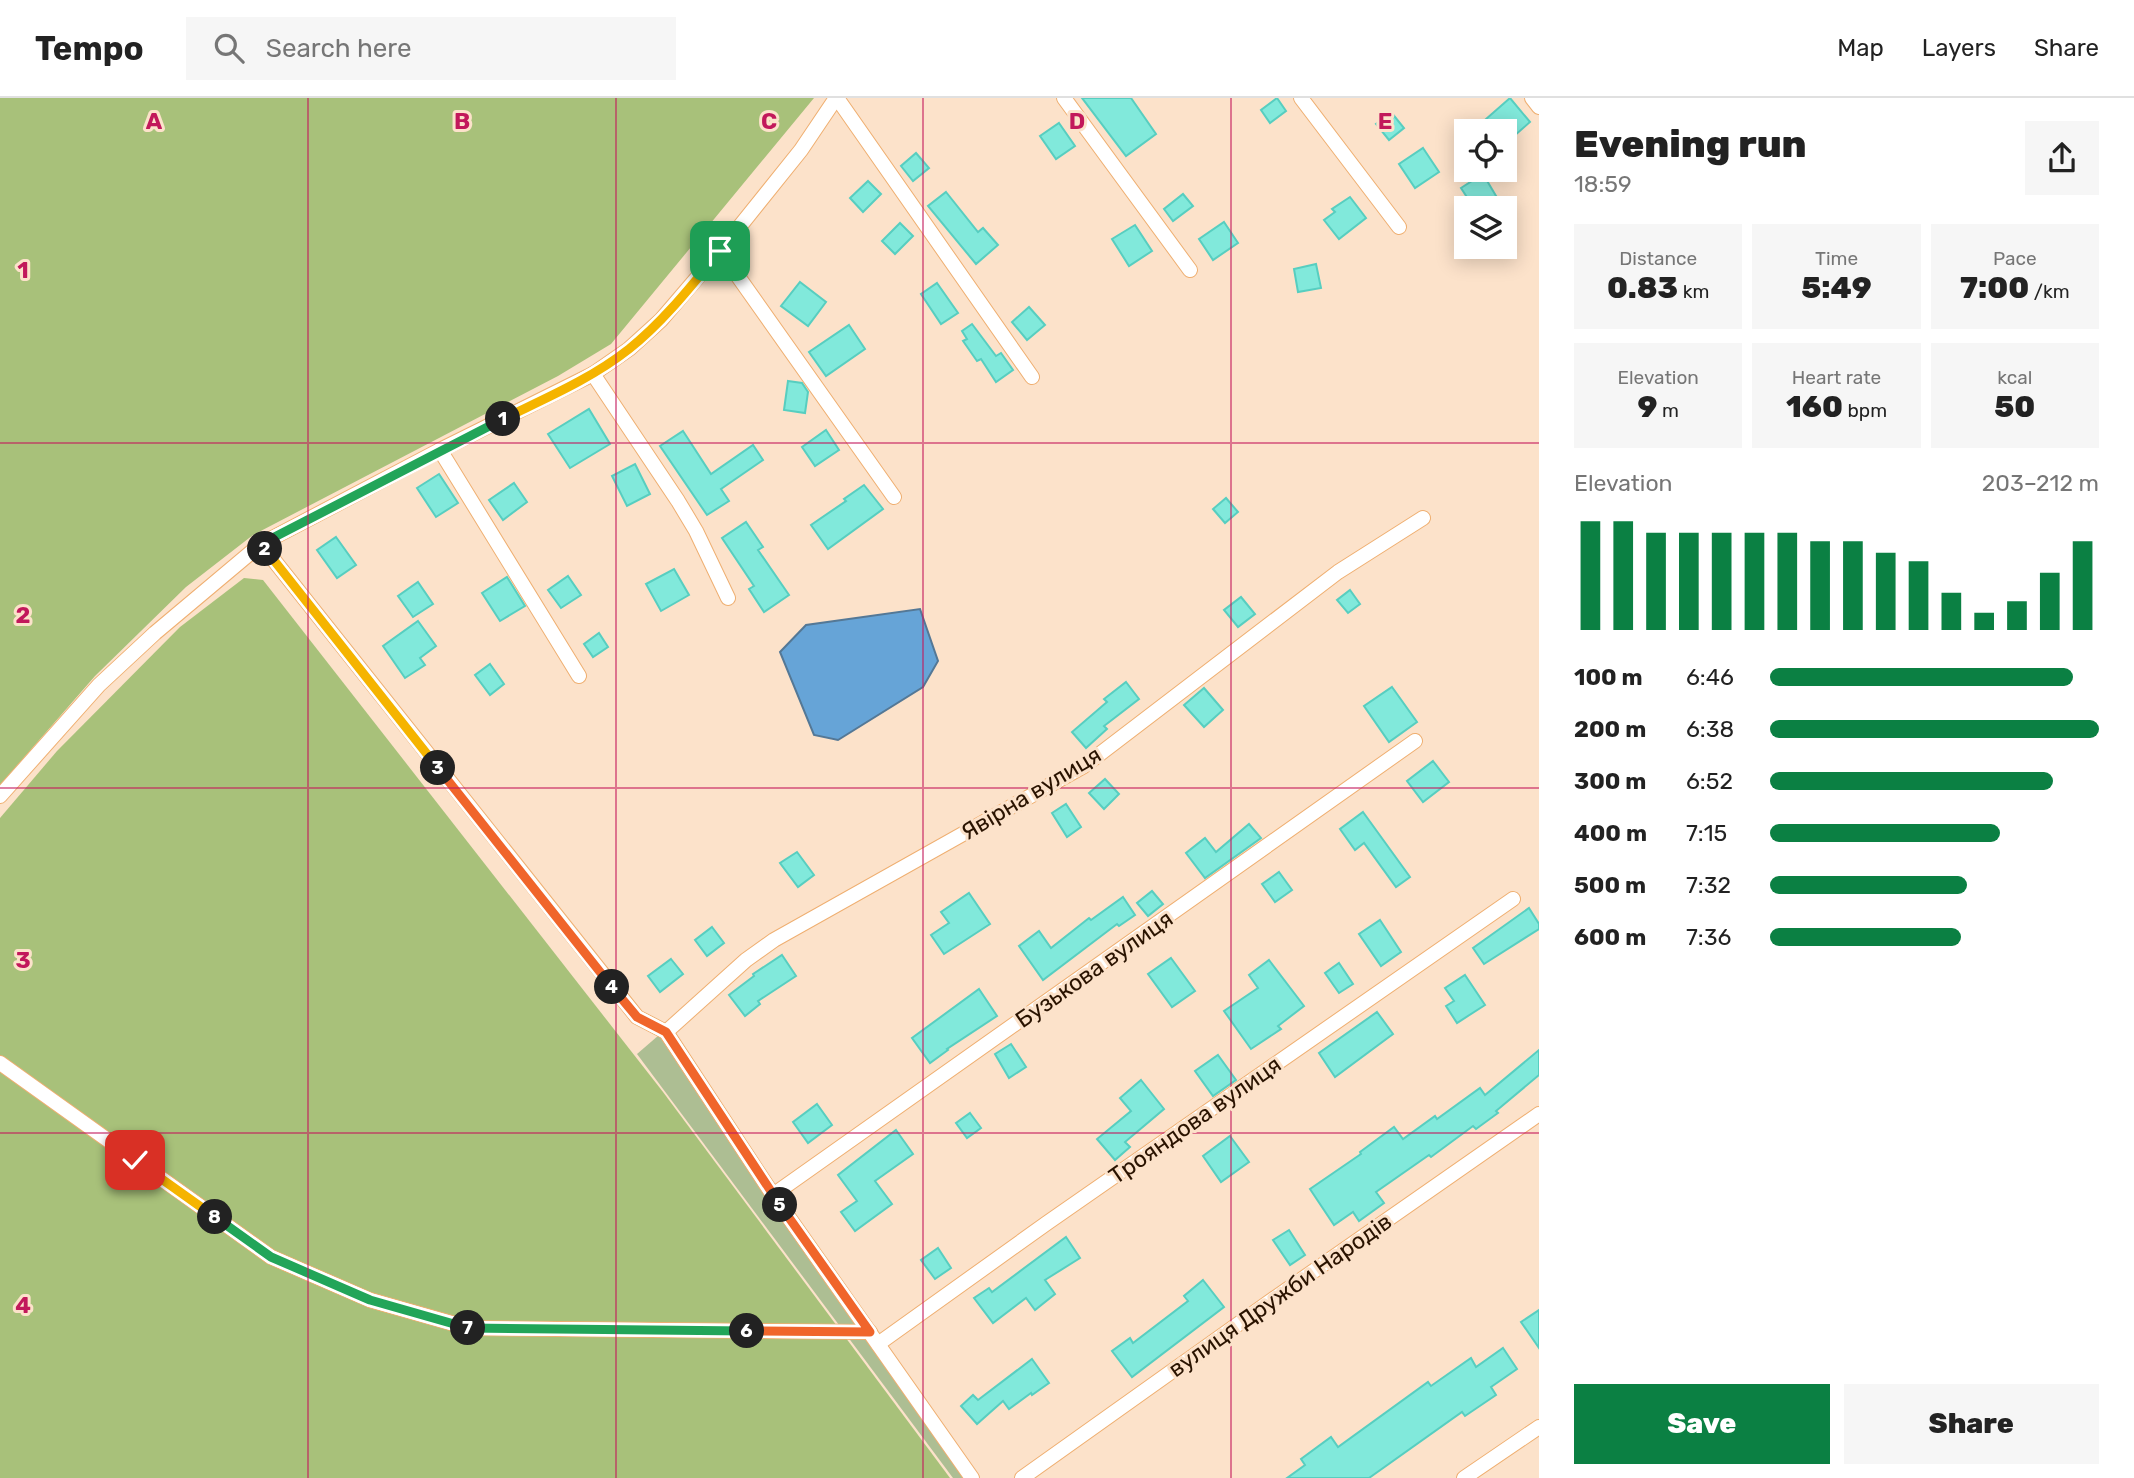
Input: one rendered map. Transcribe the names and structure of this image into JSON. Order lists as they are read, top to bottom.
{
  "streets": {
    "street": [
      "Явірна вулиця",
      "Бузькова вулиця",
      "Трояндова вулиця",
      "вулиця Дружби Народів"
    ]
  },
  "page": {
    "header": "Tempo",
    "search": "Search here",
    "nav": ["Map", "Layers", "Share"],
    "heading": ["Evening run", "18:59"],
    "stats": [
      ["Distance", "0.83 km"],
      ["Time", "5:49"],
      ["Pace", "7:00 /km"],
      ["Elevation", "9 m"],
      ["Heart rate", "160 bpm"],
      ["kcal", "50"]
    ],
    "pins": [
      "1",
      "2",
      "3",
      "4",
      "5",
      "8",
      "7",
      "6"
    ],
    "chart": ["Elevation", "203–212 m"],
    "list": [
      {
        "name": "100 m",
        "note": "6:46"
      },
      {
        "name": "200 m",
        "note": "6:38"
      },
      {
        "name": "300 m",
        "note": "6:52"
      },
      {
        "name": "400 m",
        "note": "7:15"
      },
      {
        "name": "500 m",
        "note": "7:32"
      },
      {
        "name": "600 m",
        "note": "7:36"
      }
    ],
    "buttons": ["Save", "Share"]
  },
  "grid": {
    "columns": [
      "A",
      "B",
      "C",
      "D",
      "E"
    ],
    "rows": [
      "1",
      "2",
      "3",
      "4"
    ]
  }
}
